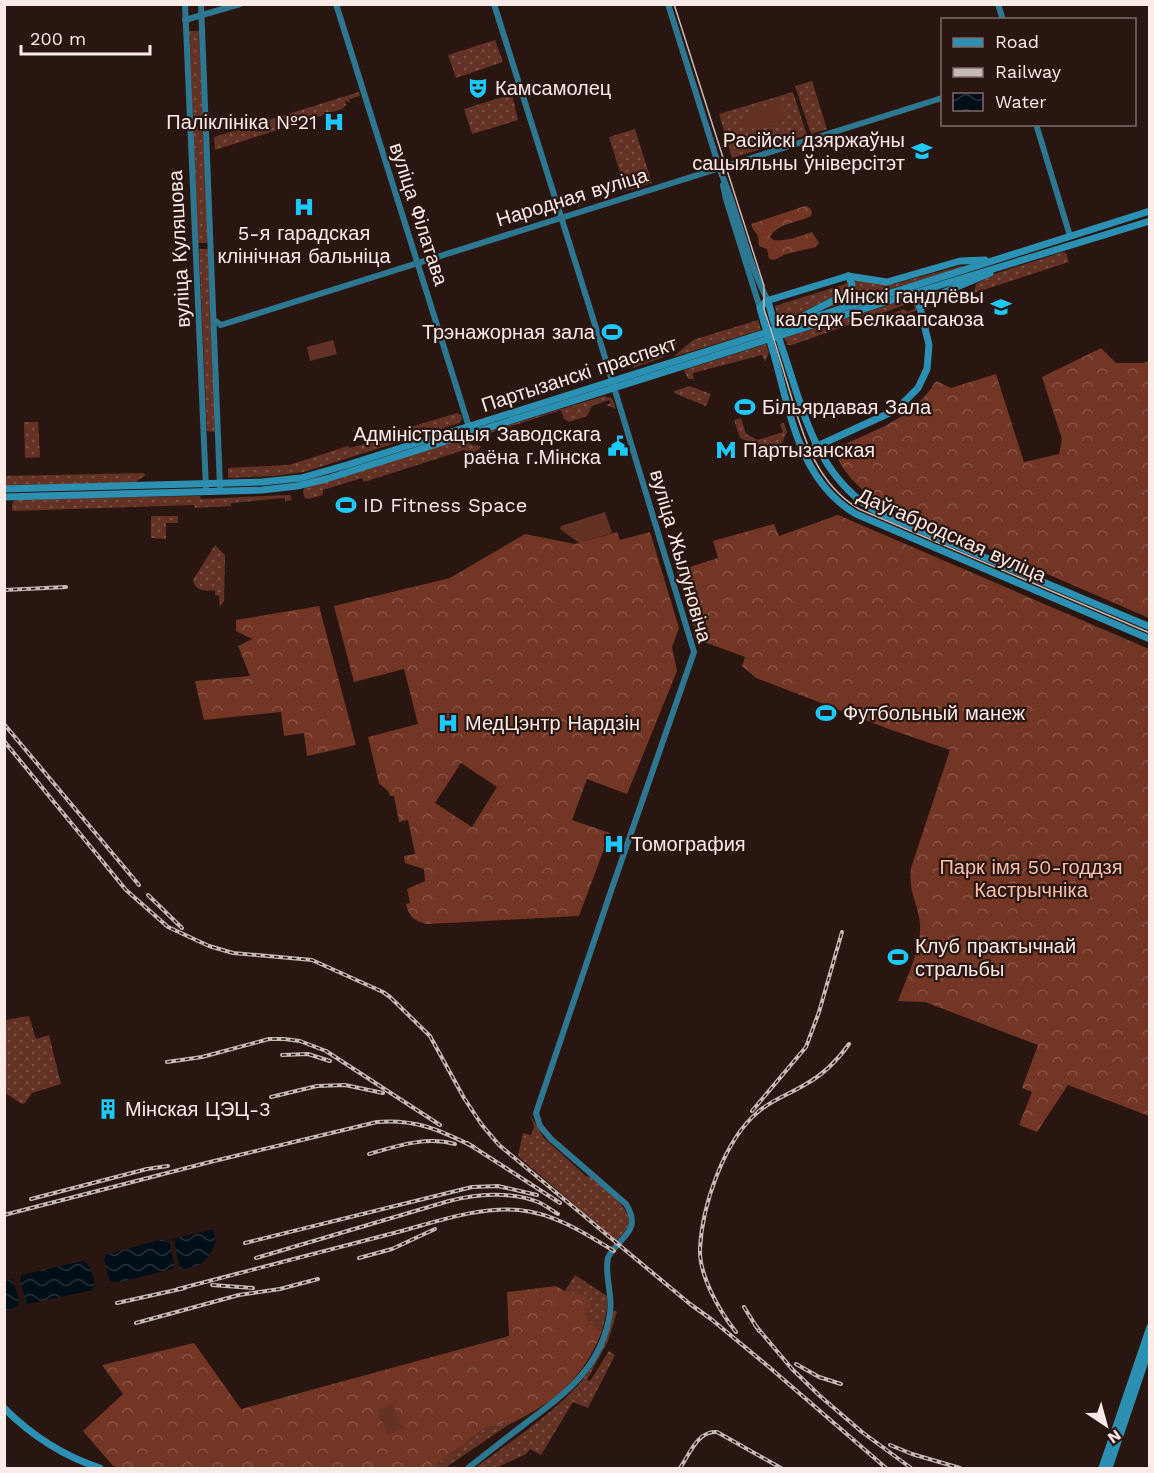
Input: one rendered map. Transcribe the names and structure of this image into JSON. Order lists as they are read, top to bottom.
{
  "streets": {
    "main road": ["Партызанскі праспект", "Даўгабродская вуліца"],
    "street": [
      "Народная вуліца",
      "вуліца Філатава",
      "вуліца Куляшова",
      "вуліца Жылуновіча"
    ]
  },
  "crossings": [
    ["Народная вуліца", "вуліца Філатава"],
    ["Народная вуліца", "вуліца Куляшова"],
    ["Народная вуліца", "вуліца Жылуновіча"],
    ["вуліца Філатава", "Партызанскі праспект"],
    ["вуліца Куляшова", "Партызанскі праспект"],
    ["Партызанскі праспект", "вуліца Жылуновіча"]
  ],
  "parks": ["Парк імя 50-годдзя Кастрычніка"],
  "places": {
    "theatre": ["Камсамолец"],
    "hospital": [
      "Паліклініка №21",
      "5-я гарадская клінічная бальніца",
      "МедЦэнтр Нардзін",
      "Томография"
    ],
    "school or university": ["Расійскі дзяржаўны сацыяльны ўніверсітэт", "Мінскі гандлёвы каледж Белкаапсаюза"],
    "sports": [
      "Трэнажорная зала",
      "Більярдавая Зала",
      "ID Fitness Space",
      "Футбольный манеж",
      "Клуб практычнай стральбы"
    ],
    "public building": ["Адміністрацыя Заводскага раёна г.Мінска"],
    "metro station": ["Партызанская"],
    "building": ["Мінская ЦЭЦ-3"]
  },
  "legend": ["Road", "Railway", "Water"],
  "scale_bar": "200 m",
  "north": "bottom right"
}
